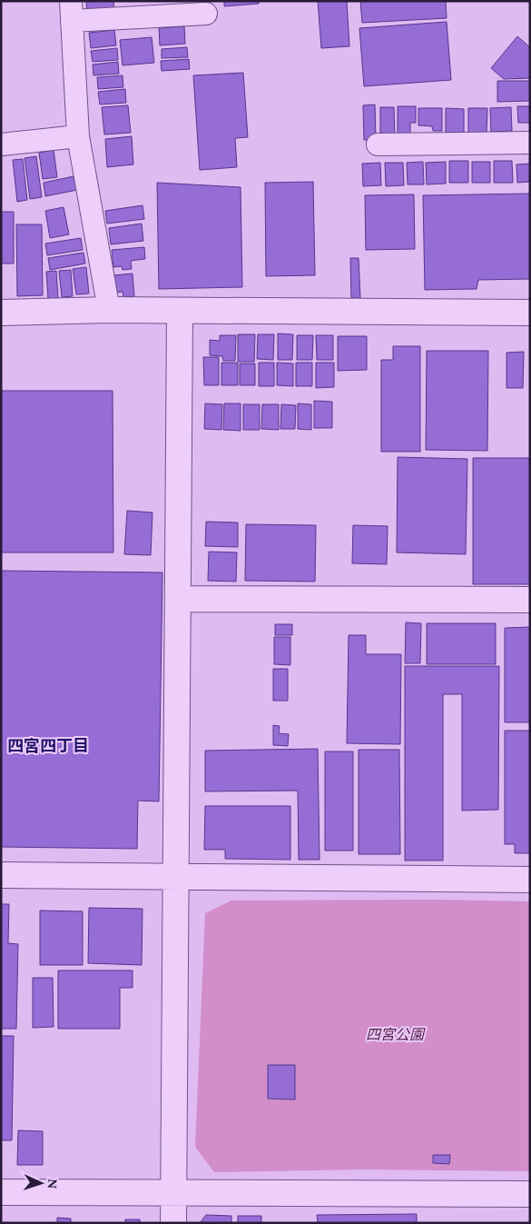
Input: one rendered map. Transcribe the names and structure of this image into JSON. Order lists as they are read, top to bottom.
{
  "districts": ["四宮四丁目"],
  "parks": ["四宮公園"],
  "north": "right"
}
